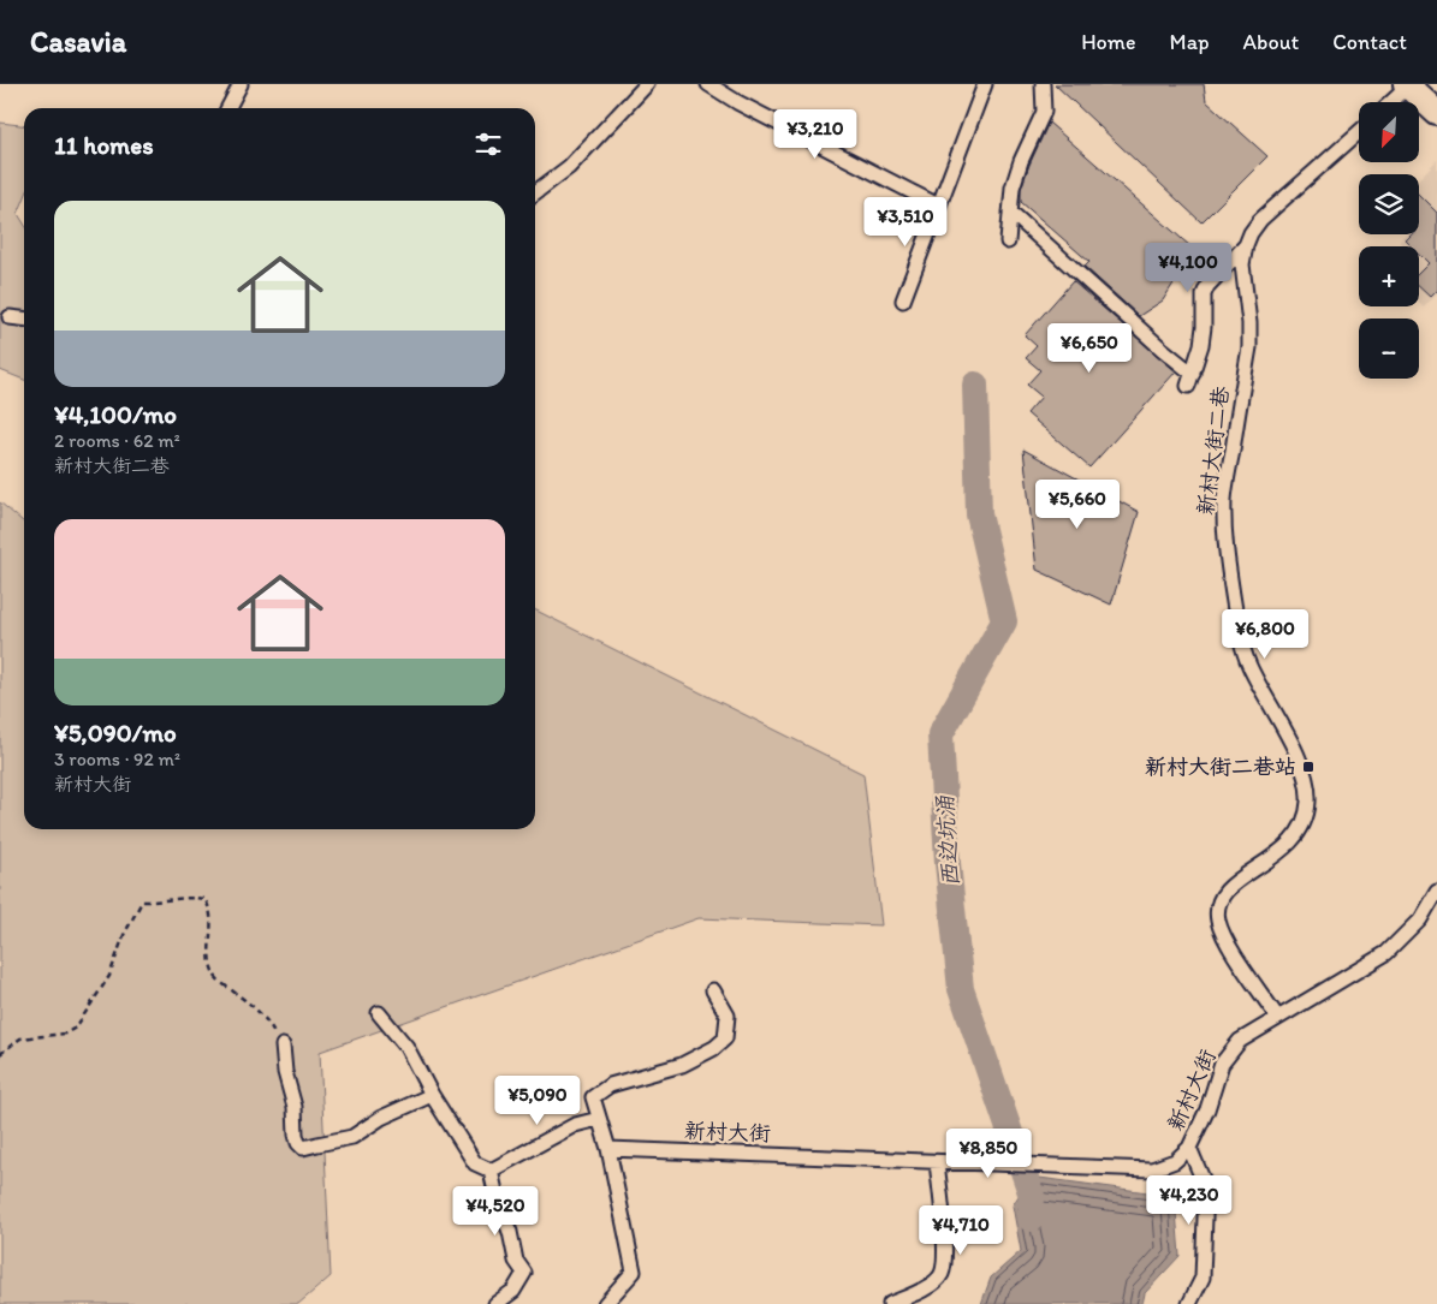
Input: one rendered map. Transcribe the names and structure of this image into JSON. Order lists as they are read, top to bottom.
{
  "streets": {
    "street": ["新村大街二巷", "新村大街"]
  },
  "crossings": [
    ["新村大街二巷", "新村大街"]
  ],
  "water": ["西边坑涌"],
  "places": {
    "transit": ["新村大街二巷站"]
  },
  "north": "bottom left",
  "page": {
    "header": "Casavia",
    "nav": [
      "Home",
      "Map",
      "About",
      "Contact"
    ],
    "map_buttons": ["+", "−"],
    "heading": "11 homes",
    "price": [
      "¥3,210",
      "¥3,510",
      "¥4,100",
      "¥6,650",
      "¥5,660",
      "¥6,800",
      "¥5,090",
      "¥8,850",
      "¥4,230",
      "¥4,520",
      "¥4,710"
    ],
    "list": [
      {
        "name": "¥4,100/mo",
        "note": "2 rooms · 62 m² · 新村大街二巷"
      },
      {
        "name": "¥5,090/mo",
        "note": "3 rooms · 92 m² · 新村大街"
      }
    ]
  }
}
